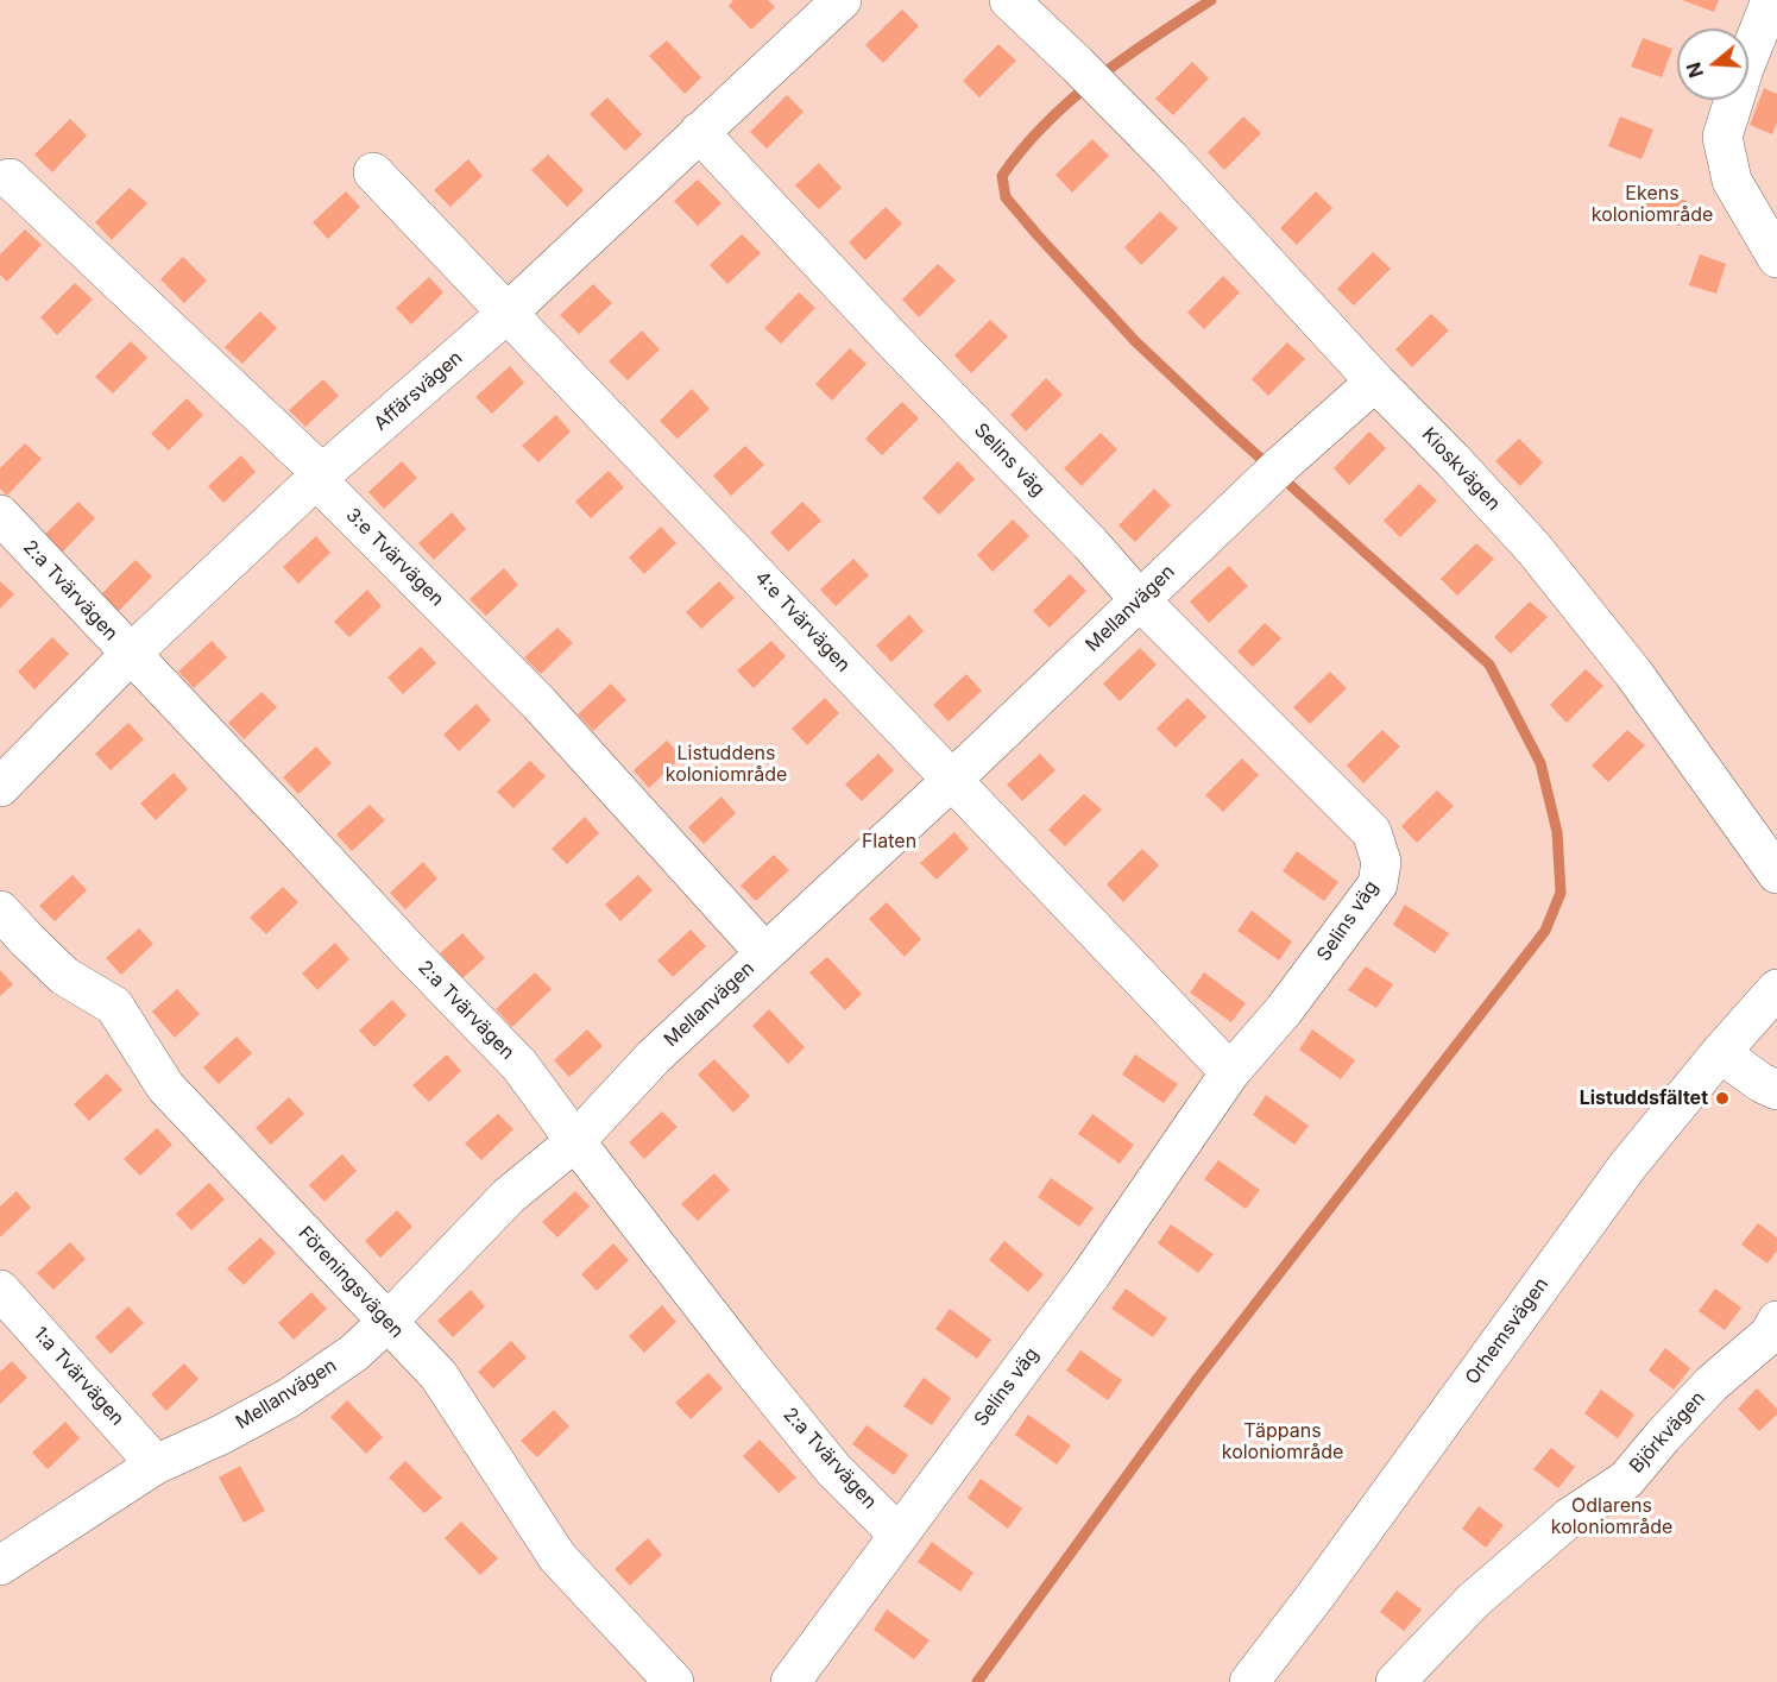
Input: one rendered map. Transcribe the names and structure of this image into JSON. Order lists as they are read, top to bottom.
{
  "streets": {
    "street": [
      "Affärsvägen",
      "Selins väg",
      "Kioskvägen",
      "3:e Tvärvägen",
      "2:a Tvärvägen",
      "Mellanvägen",
      "4:e Tvärvägen",
      "Föreningsvägen",
      "Orhemsvägen",
      "1:a Tvärvägen",
      "Björkvägen"
    ]
  },
  "crossings": [
    ["Affärsvägen", "Selins väg"],
    ["Affärsvägen", "3:e Tvärvägen"],
    ["Affärsvägen", "2:a Tvärvägen"],
    ["Affärsvägen", "4:e Tvärvägen"],
    ["Selins väg", "2:a Tvärvägen"],
    ["Selins väg", "Mellanvägen"],
    ["Selins väg", "4:e Tvärvägen"],
    ["Kioskvägen", "Mellanvägen"],
    ["3:e Tvärvägen", "Mellanvägen"],
    ["2:a Tvärvägen", "Mellanvägen"],
    ["Mellanvägen", "4:e Tvärvägen"],
    ["Mellanvägen", "Föreningsvägen"],
    ["Mellanvägen", "1:a Tvärvägen"]
  ],
  "parks": [
    "Ekens koloniområde",
    "Listuddens koloniområde",
    "Flaten",
    "Täppans koloniområde",
    "Odlarens koloniområde"
  ],
  "places": ["Listuddsfältet"],
  "north": "left"
}
